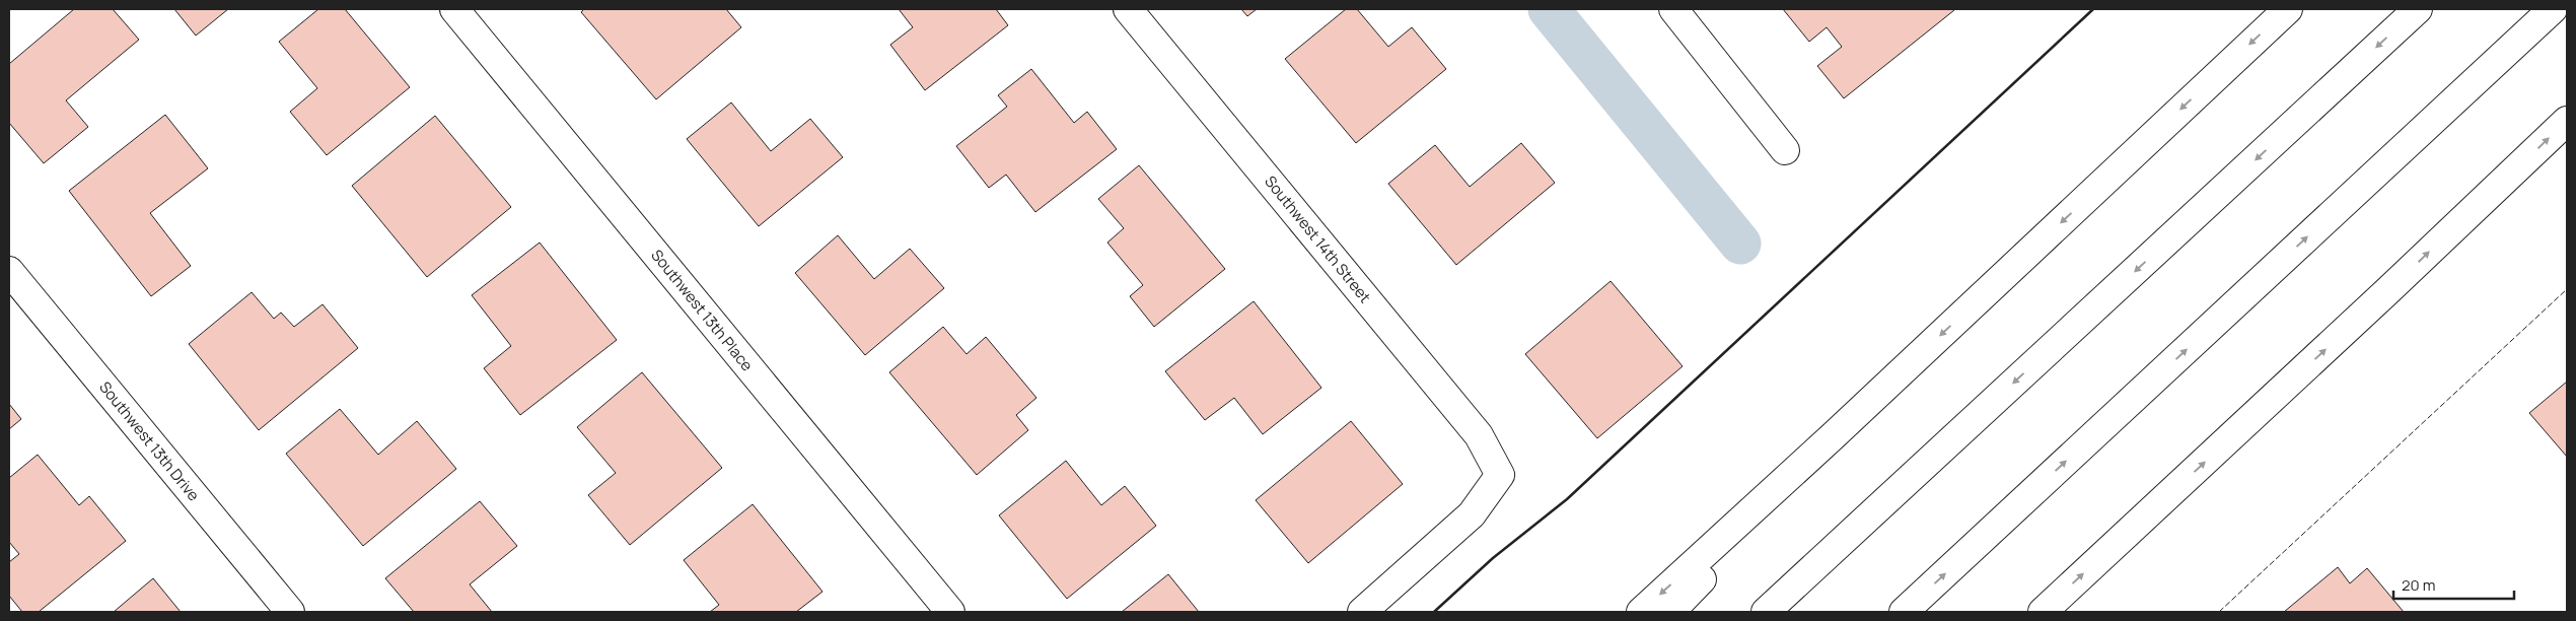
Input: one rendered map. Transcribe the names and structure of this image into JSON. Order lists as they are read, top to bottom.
{
  "streets": {
    "main road": ["Southwest 14th Street", "Southwest 13th Place", "Southwest 13th Drive"]
  },
  "scale_bar": "20 m"
}
